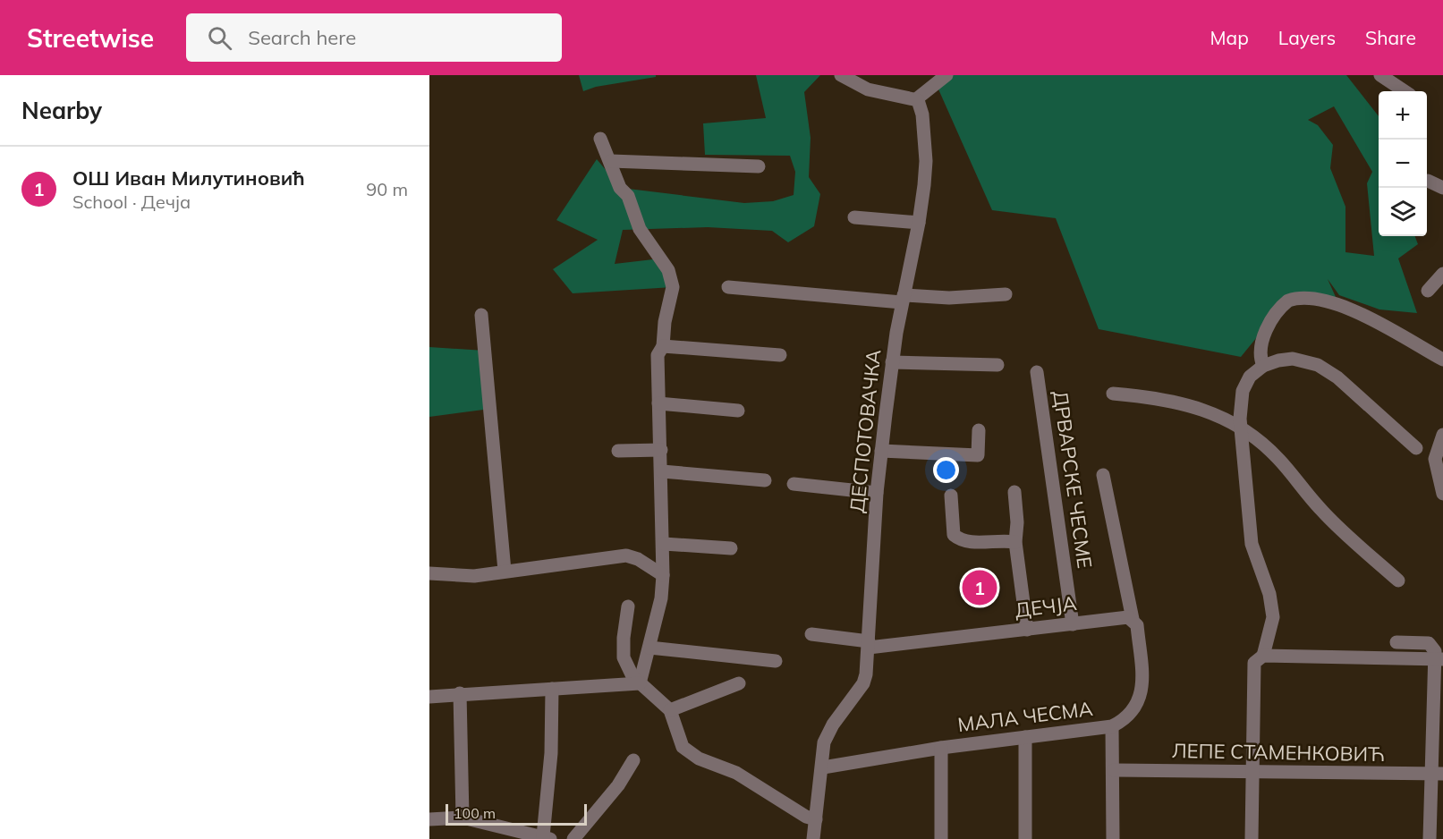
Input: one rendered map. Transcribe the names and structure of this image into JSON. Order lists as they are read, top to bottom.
{
  "streets": {
    "street": [
      "ДЕСПОТОВАЧКА",
      "ДРВАРСКЕ ЧЕСМЕ",
      "ДЕЧЈА",
      "МАЛА ЧЕСМА",
      "ЛЕПЕ СТАМЕНКОВИЋ"
    ]
  },
  "crossings": [
    ["ДЕСПОТОВАЧКА", "ДЕЧЈА"],
    ["ДЕСПОТОВАЧКА", "МАЛА ЧЕСМА"],
    ["ДРВАРСКЕ ЧЕСМЕ", "ДЕЧЈА"],
    ["ДЕЧЈА", "МАЛА ЧЕСМА"]
  ],
  "scale_bar": "100 m",
  "page": {
    "header": "Streetwise",
    "search": "Search here",
    "nav": ["Map", "Layers", "Share"],
    "heading": "Nearby",
    "map_buttons": ["+", "−"],
    "list": [
      {
        "mark": "1",
        "name": "ОШ Иван Милутиновић",
        "note": "School · Дечја",
        "value": "90 m"
      }
    ],
    "pins": "1",
    "scale": "100 m"
  }
}
